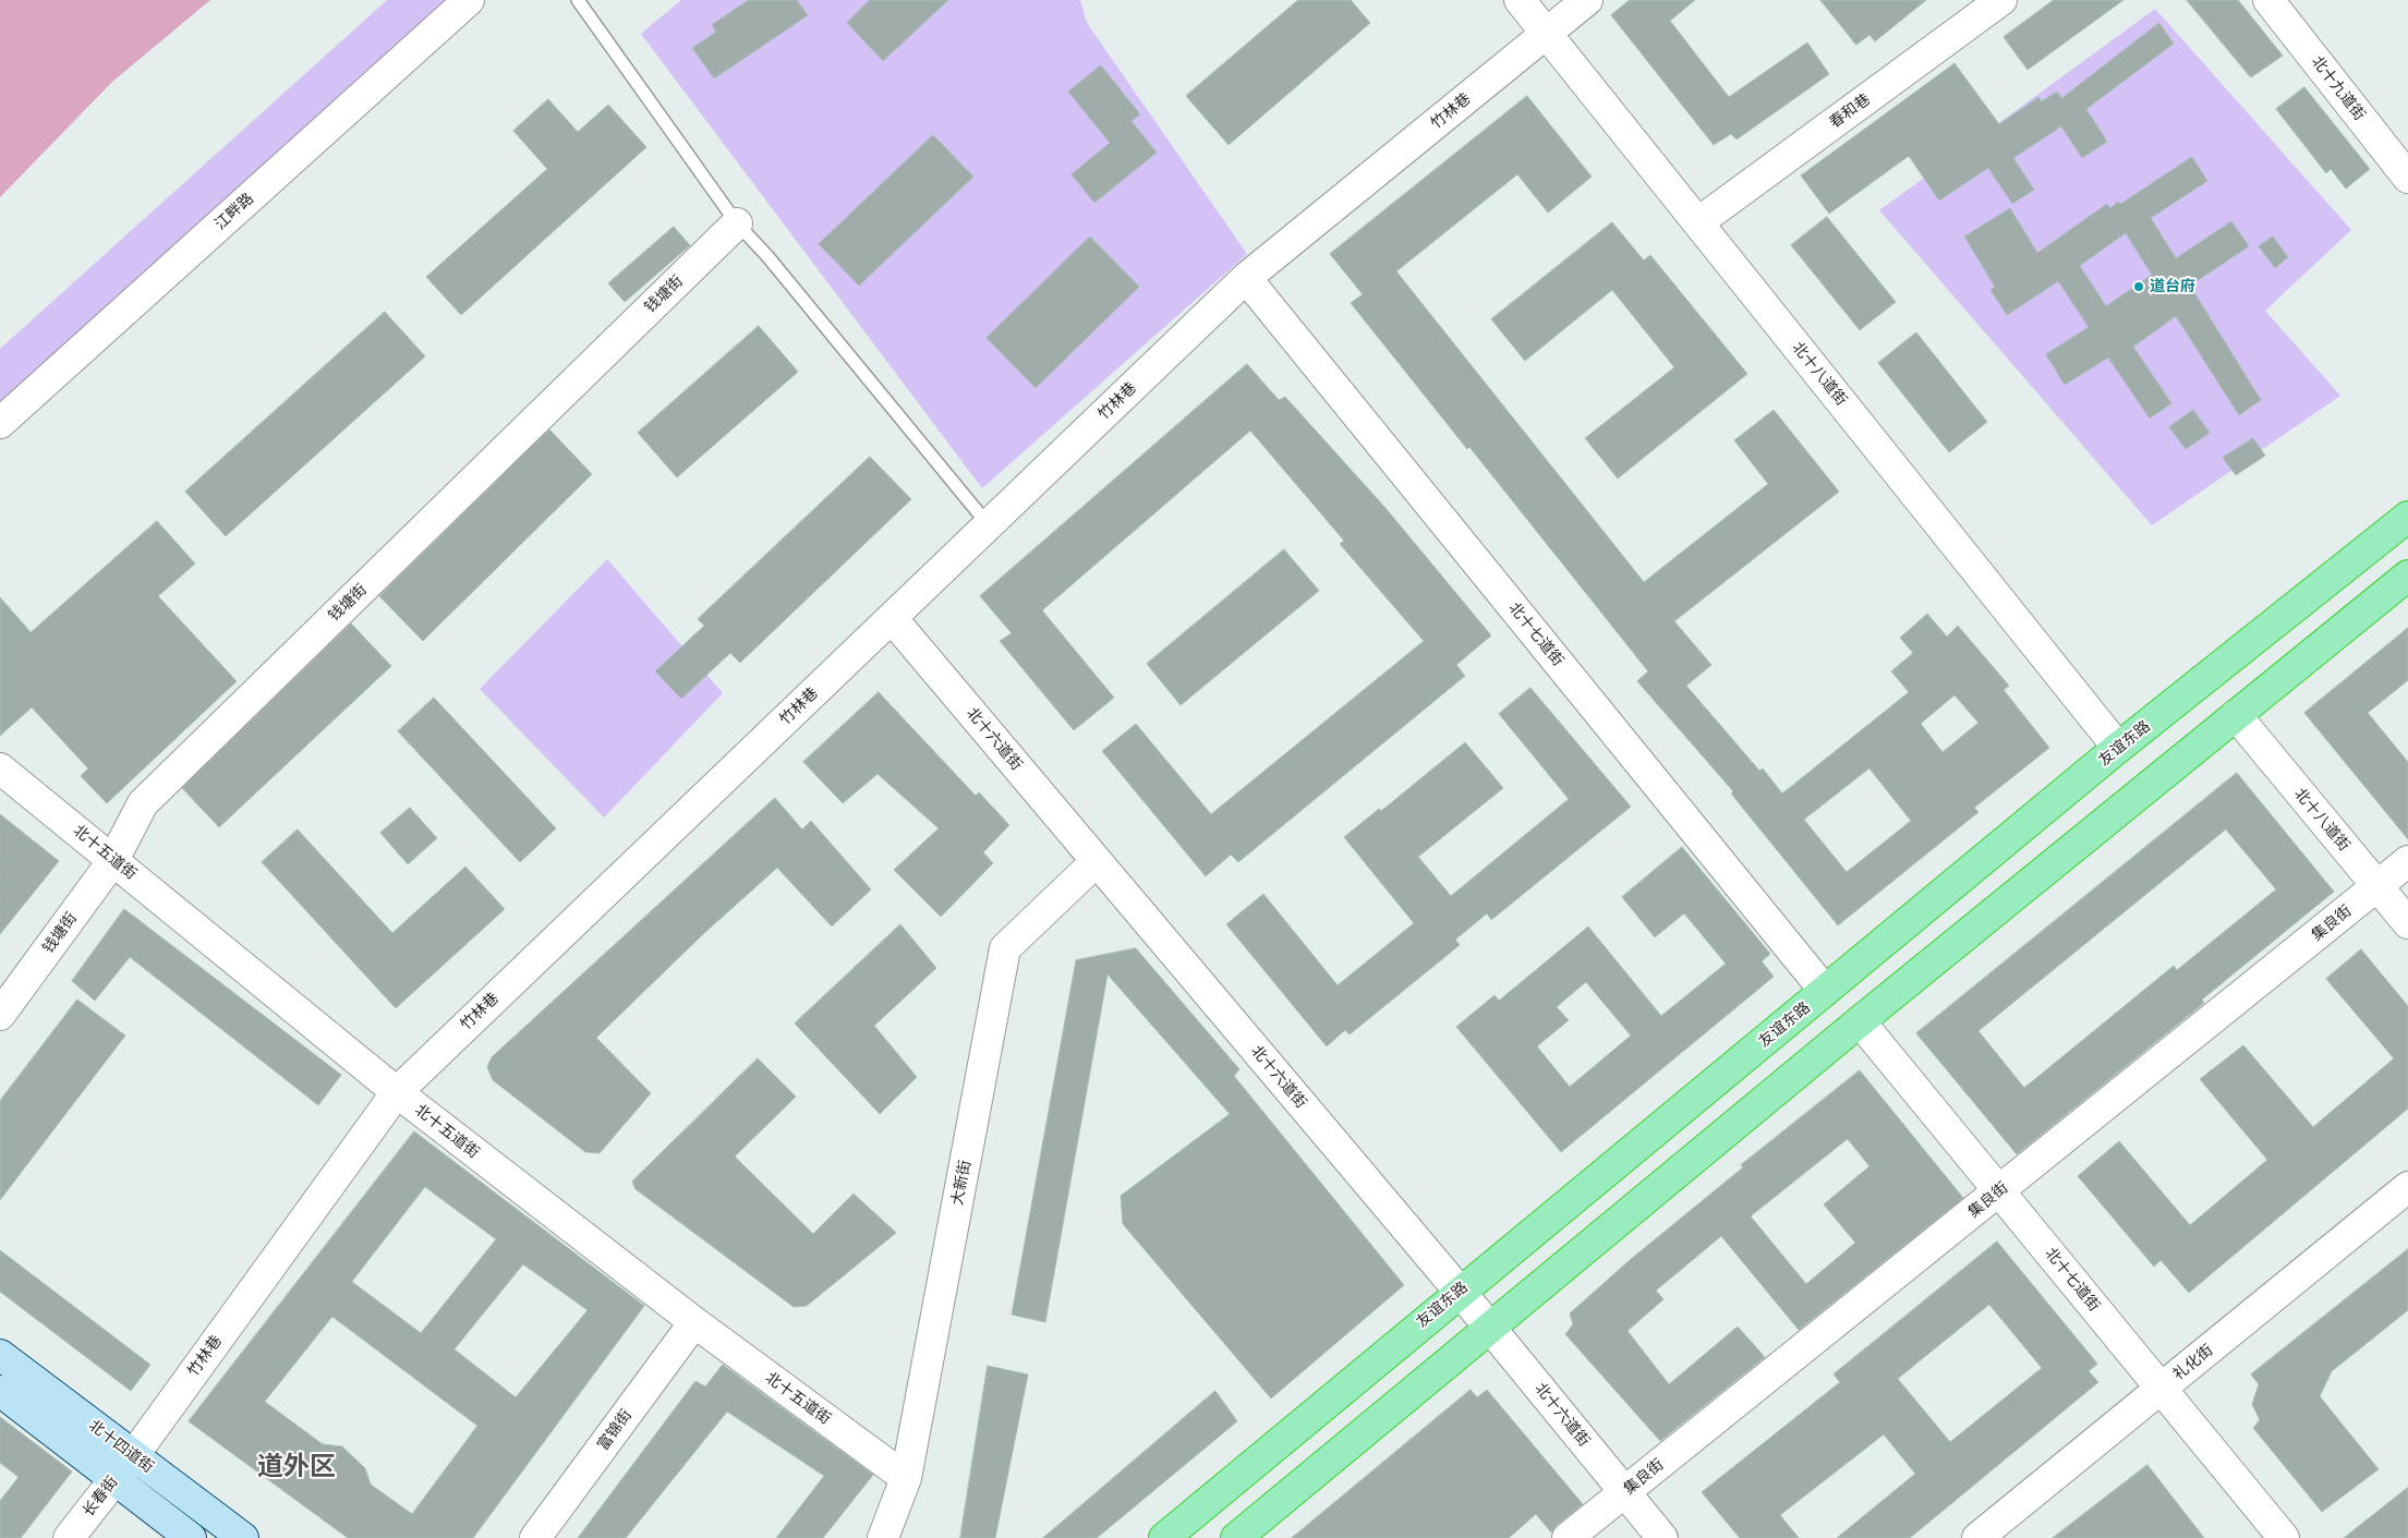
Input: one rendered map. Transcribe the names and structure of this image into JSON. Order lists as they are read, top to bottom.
{
  "streets": {
    "highway": ["友谊东路"],
    "main road": ["北十四道街"],
    "street": [
      "北十九道街",
      "竹林巷",
      "春和巷",
      "江畔路",
      "钱塘街",
      "北十八道街",
      "北十七道街",
      "北十六道街",
      "北十五道街",
      "集良街",
      "大新街",
      "礼化街",
      "富锦街",
      "长春街"
    ]
  },
  "crossings": [
    ["竹林巷", "北十八道街"],
    ["竹林巷", "北十七道街"],
    ["竹林巷", "北十六道街"],
    ["竹林巷", "北十五道街"],
    ["竹林巷", "北十四道街"],
    ["竹林巷", "长春街"],
    ["春和巷", "北十八道街"],
    ["钱塘街", "北十五道街"],
    ["北十八道街", "友谊东路"],
    ["北十八道街", "集良街"],
    ["北十七道街", "友谊东路"],
    ["北十七道街", "集良街"],
    ["北十七道街", "礼化街"],
    ["北十六道街", "友谊东路"],
    ["北十六道街", "集良街"],
    ["北十六道街", "大新街"],
    ["北十五道街", "大新街"],
    ["北十五道街", "富锦街"],
    ["北十四道街", "长春街"]
  ],
  "districts": ["道外区"],
  "places": ["道台府"]
}
